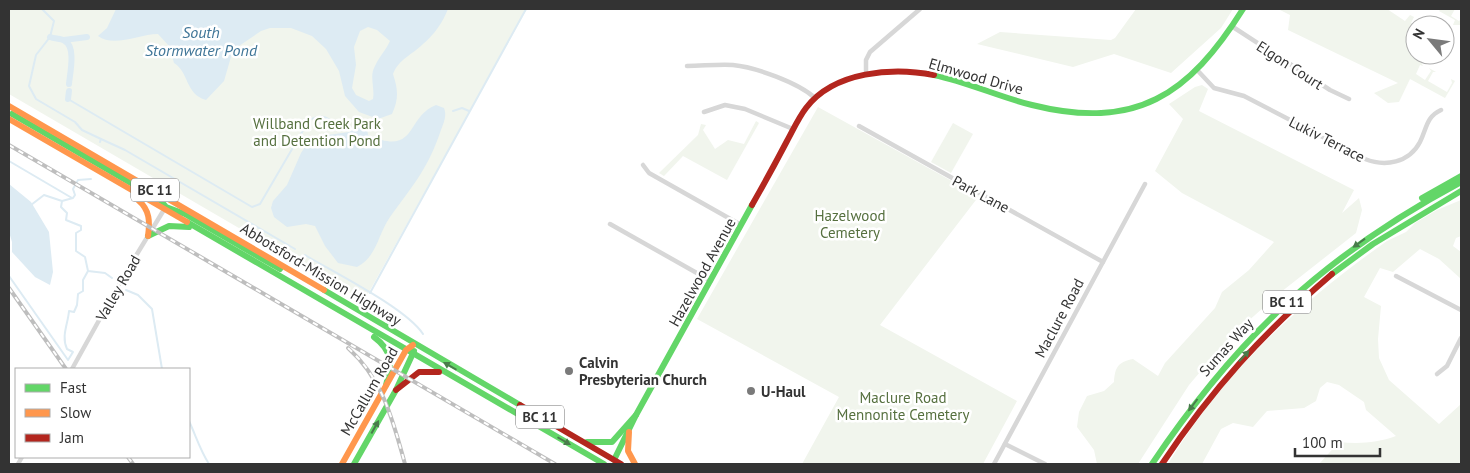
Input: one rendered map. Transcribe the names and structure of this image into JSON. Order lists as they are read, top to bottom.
{
  "streets": {
    "main road": [
      "Elmwood Drive",
      "BC 11",
      "Hazelwood Avenue",
      "Abbotsford-Mission Highway",
      "Sumas Way",
      "McCallum Road"
    ],
    "street": [
      "Elgon Court",
      "Lukiv Terrace",
      "Park Lane",
      "Valley Road",
      "Maclure Road"
    ]
  },
  "crossings": [
    ["Elmwood Drive", "Lukiv Terrace"],
    ["Elmwood Drive", "Hazelwood Avenue"],
    ["Park Lane", "Maclure Road"],
    ["Hazelwood Avenue", "Abbotsford-Mission Highway"],
    ["Abbotsford-Mission Highway", "Valley Road"],
    ["Abbotsford-Mission Highway", "McCallum Road"]
  ],
  "water": ["South Stormwater Pond"],
  "parks": ["Willband Creek Park and Detention Pond", "Hazelwood Cemetery", "Maclure Road Mennonite Cemetery"],
  "places": ["Calvin Presbyterian Church", "U-Haul"],
  "legend": ["Fast", "Slow", "Jam"],
  "scale_bar": "100 m",
  "north": "top left"
}
